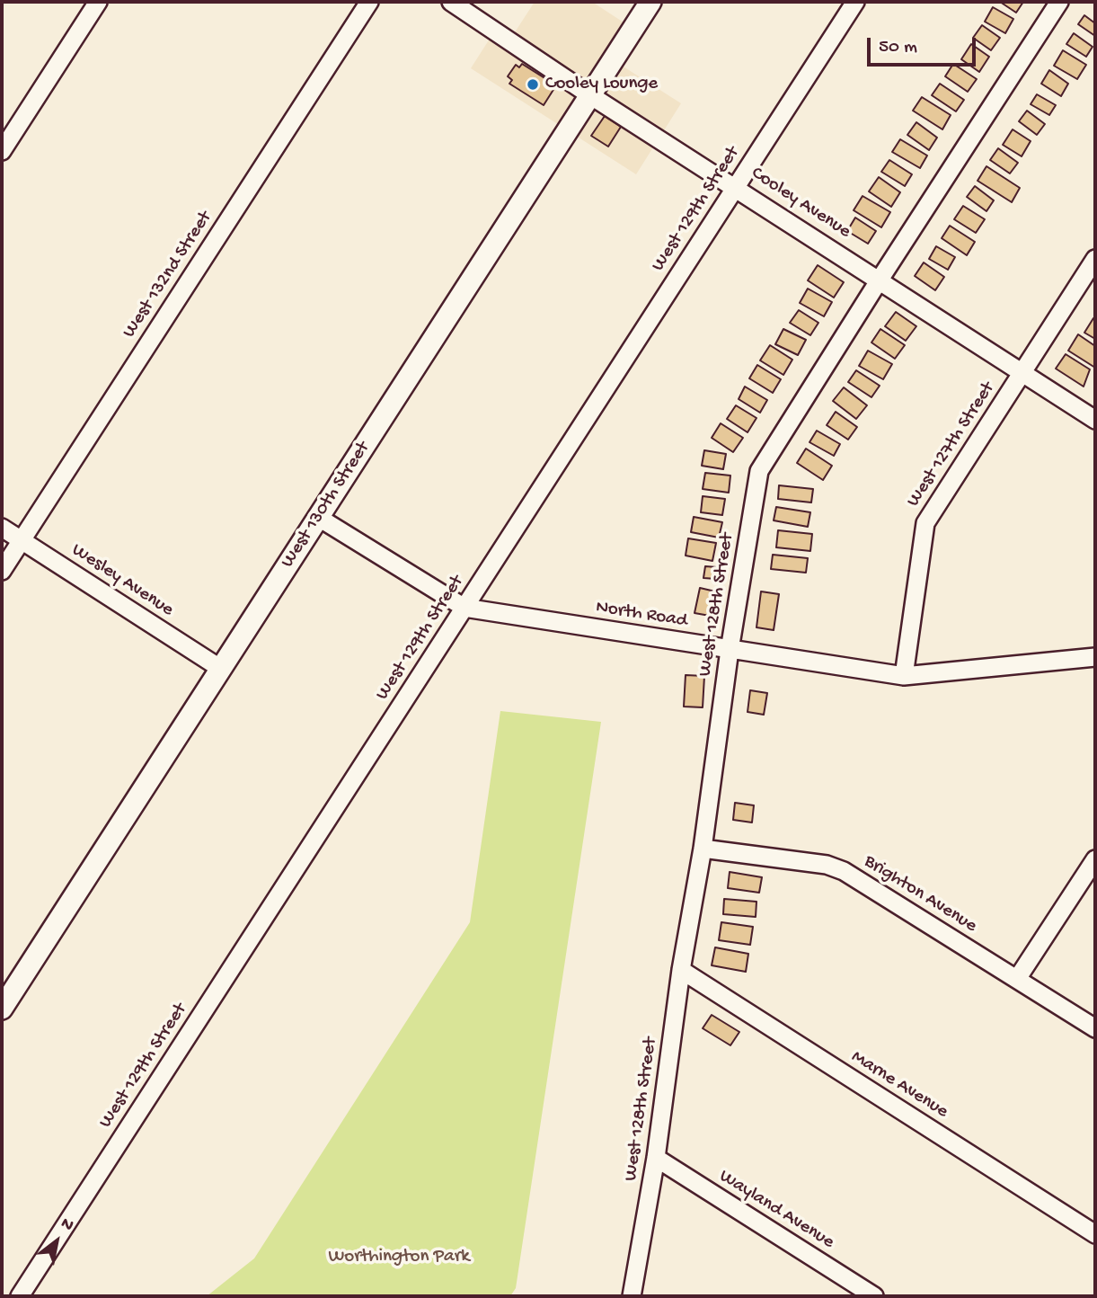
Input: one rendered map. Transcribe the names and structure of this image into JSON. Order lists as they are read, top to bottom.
{
  "streets": {
    "main road": ["West 130th Street"],
    "street": [
      "Cooley Avenue",
      "West 129th Street",
      "West 132nd Street",
      "West 127th Street",
      "Wesley Avenue",
      "West 128th Street",
      "North Road",
      "Brighton Avenue",
      "Marne Avenue",
      "Wayland Avenue"
    ]
  },
  "crossings": [
    ["Cooley Avenue", "West 129th Street"],
    ["Cooley Avenue", "West 127th Street"],
    ["Cooley Avenue", "West 130th Street"],
    ["Cooley Avenue", "West 128th Street"],
    ["West 129th Street", "North Road"],
    ["West 132nd Street", "Wesley Avenue"],
    ["West 127th Street", "North Road"],
    ["West 130th Street", "Wesley Avenue"],
    ["West 130th Street", "North Road"],
    ["West 128th Street", "North Road"],
    ["West 128th Street", "Brighton Avenue"],
    ["West 128th Street", "Marne Avenue"],
    ["West 128th Street", "Wayland Avenue"]
  ],
  "parks": ["Worthington Park"],
  "places": ["Cooley Lounge"],
  "scale_bar": "50 m",
  "north": "top right"
}
